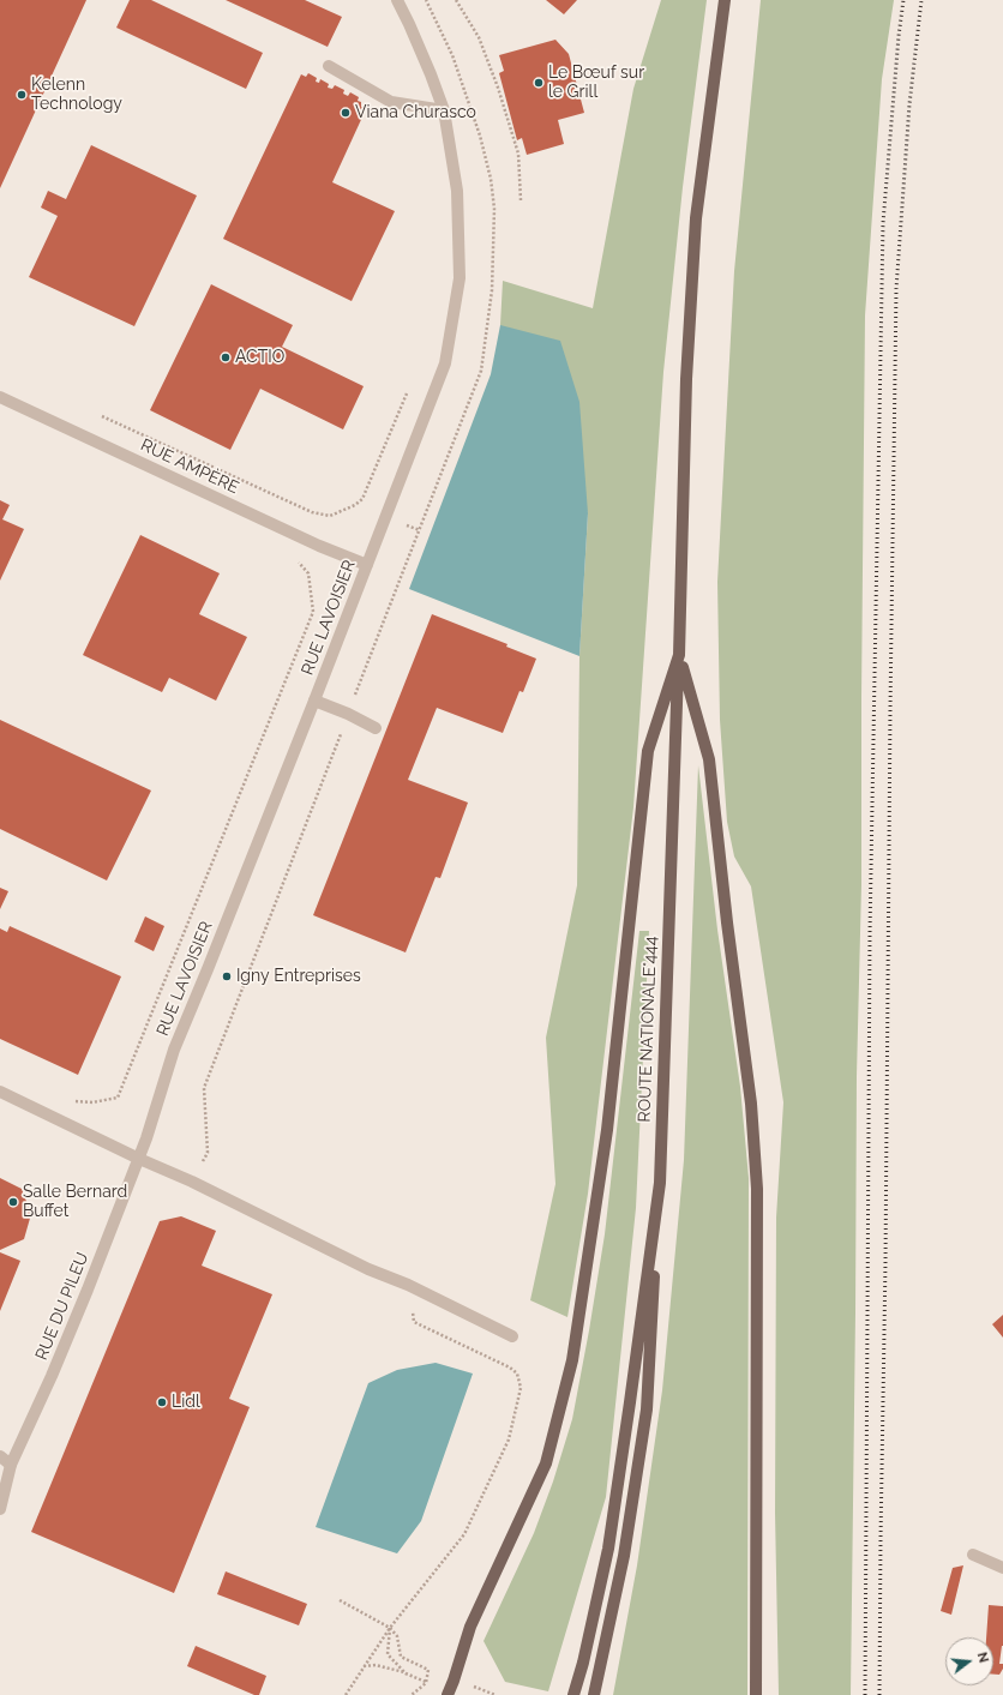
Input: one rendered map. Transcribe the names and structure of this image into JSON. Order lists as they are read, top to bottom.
{
  "streets": {
    "main road": ["ROUTE NATIONALE°444"],
    "street": ["RUE AMPÈRE", "RUE LAVOISIER", "RUE DU PILEU"]
  },
  "crossings": [
    ["RUE AMPÈRE", "RUE LAVOISIER"],
    ["RUE LAVOISIER", "RUE DU PILEU"]
  ],
  "places": [
    "Le Bœuf sur le Grill",
    "Kelenn Technology",
    "Viana Churasco",
    "ACTIO",
    "Igny Entreprises",
    "Salle Bernard Buffet",
    "Lidl"
  ],
  "north": "right"
}
